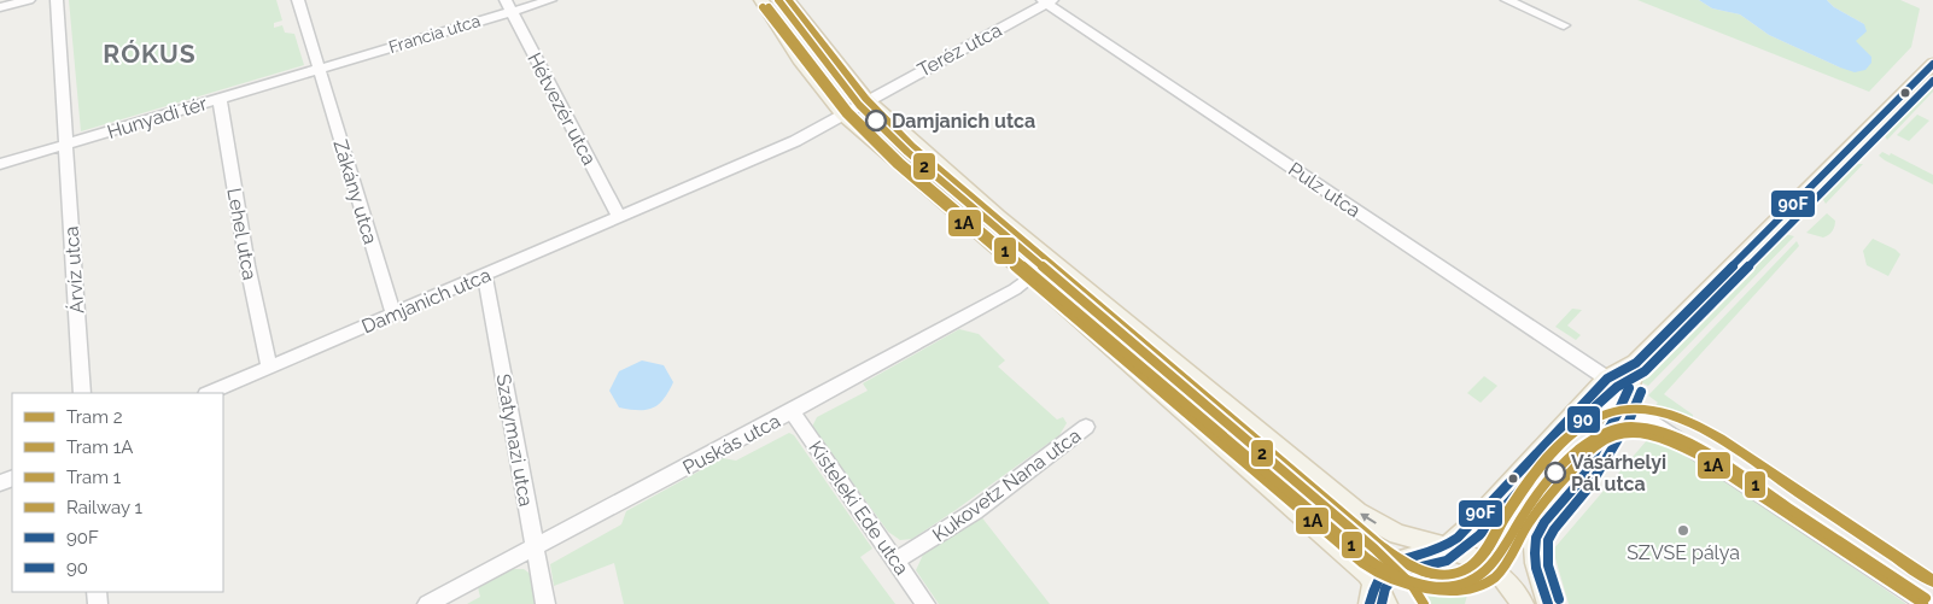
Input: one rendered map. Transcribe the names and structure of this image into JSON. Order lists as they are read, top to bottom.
{
  "streets": {
    "street": [
      "Francia utca",
      "Teréz utca",
      "Hétvezér utca",
      "Hunyadi tér",
      "Pulz utca",
      "Zákány utca",
      "Lehel utca",
      "Árvíz utca",
      "Damjanich utca",
      "Szatymazi utca",
      "Puskás utca",
      "Kukovetz Nana utca",
      "Kisteleki Ede utca"
    ]
  },
  "crossings": [
    ["Francia utca", "Hétvezér utca"],
    ["Francia utca", "Hunyadi tér"],
    ["Francia utca", "Zákány utca"],
    ["Teréz utca", "Pulz utca"],
    ["Teréz utca", "Damjanich utca"],
    ["Hétvezér utca", "Damjanich utca"],
    ["Hunyadi tér", "Zákány utca"],
    ["Hunyadi tér", "Lehel utca"],
    ["Hunyadi tér", "Árvíz utca"],
    ["Zákány utca", "Damjanich utca"],
    ["Lehel utca", "Damjanich utca"],
    ["Damjanich utca", "Szatymazi utca"],
    ["Szatymazi utca", "Puskás utca"],
    ["Puskás utca", "Kisteleki Ede utca"],
    ["Kukovetz Nana utca", "Kisteleki Ede utca"]
  ],
  "districts": ["RÓKUS"],
  "places": ["Damjanich utca", "Vásárhelyi Pál utca", "SZVSE pálya"],
  "lines": [
    "tram line 2",
    "rail line 1",
    "tram line 1A",
    "tram line 1",
    "transit line 90F",
    "transit line 90"
  ],
  "legend": [
    "Tram 2",
    "Tram 1A",
    "Tram 1",
    "Railway 1",
    "90F",
    "90"
  ]
}
